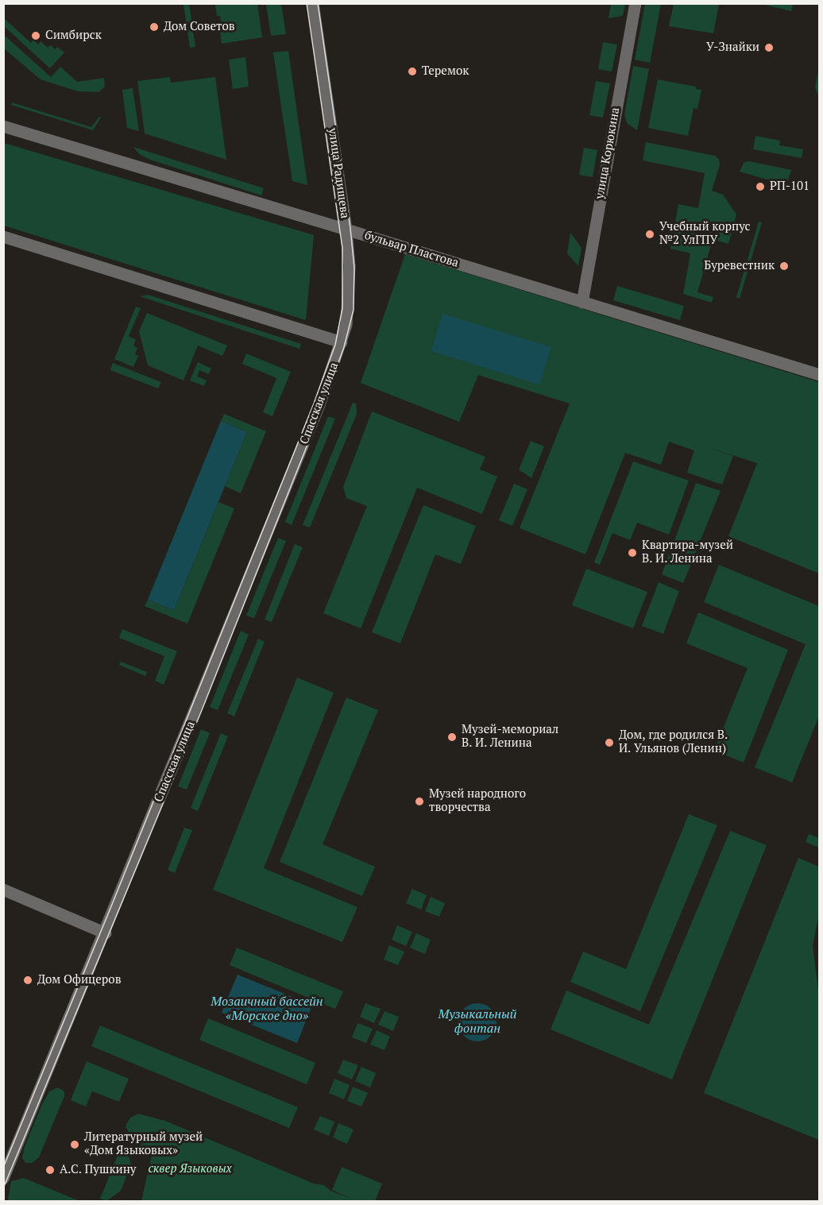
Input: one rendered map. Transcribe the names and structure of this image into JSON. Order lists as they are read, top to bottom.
{
  "streets": {
    "street": [
      "улица Корюкина",
      "улица Радищева",
      "бульвар Пластова",
      "Спасская улица"
    ]
  },
  "crossings": [
    ["улица Корюкина", "бульвар Пластова"],
    ["улица Радищева", "бульвар Пластова"],
    ["улица Радищева", "Спасская улица"]
  ],
  "water": ["Мозаичный бассейн «Морское дно»", "Музыкальный фонтан"],
  "parks": ["сквер Языковых"],
  "places": [
    "Дом Советов",
    "Симбирск",
    "У-Знайки",
    "Теремок",
    "РП-101",
    "Учебный корпус №2 УлГПУ",
    "Буревестник",
    "Квартира-музей В. И. Ленина",
    "Музей-мемориал В. И. Ленина",
    "Дом, где родился В. И. Ульянов (Ленин)",
    "Музей народного творчества",
    "Дом Офицеров",
    "Литературный музей «Дом Языковых»",
    "А.С. Пушкину"
  ]
}
